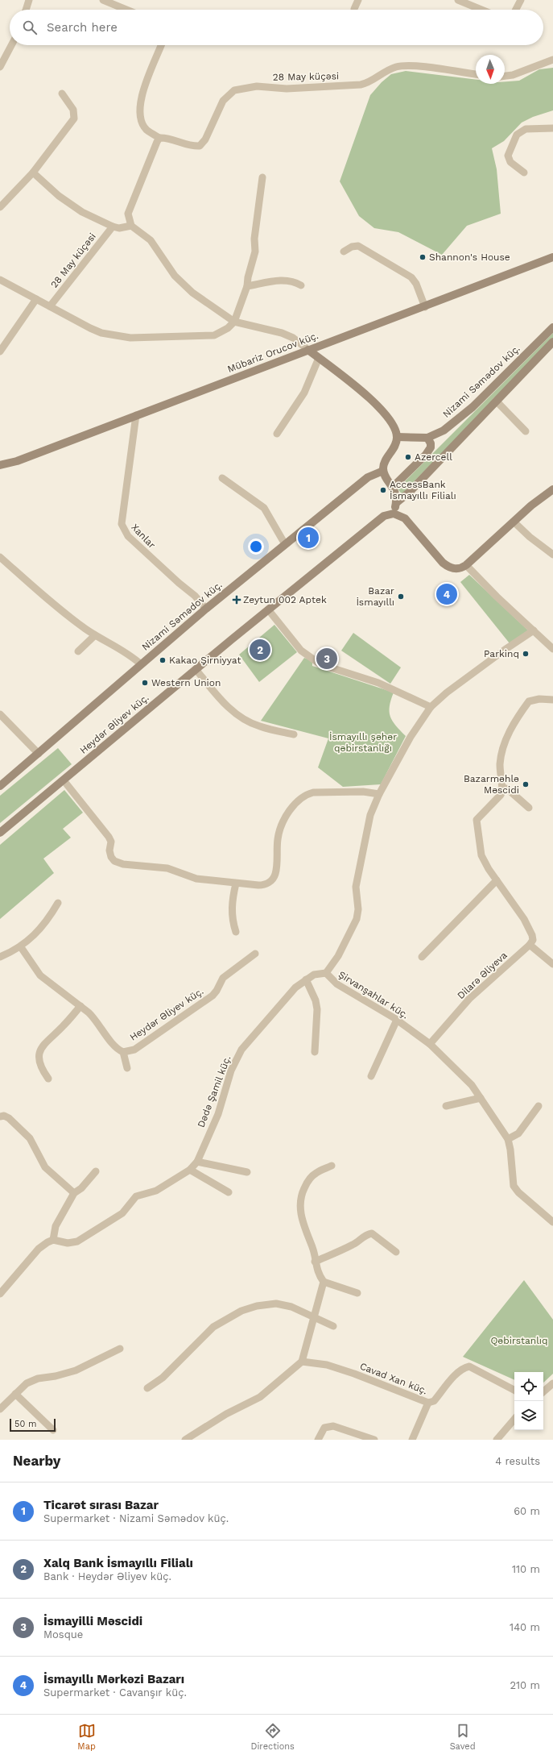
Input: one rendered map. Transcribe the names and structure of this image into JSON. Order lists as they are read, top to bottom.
{
  "streets": {
    "street": [
      "28 May küçəsi",
      "Mübariz Orucov küç.",
      "Nizami Səmədov küç.",
      "Xanlar",
      "Heydər Əliyev küç.",
      "Dilarə Əliyeva",
      "Şirvanşahlar küç.",
      "Dədə Şamil küç.",
      "Cavad Xan küç."
    ]
  },
  "crossings": [
    ["Mübariz Orucov küç.", "Xanlar"],
    ["Nizami Səmədov küç.", "Xanlar"],
    ["Dilarə Əliyeva", "Şirvanşahlar küç."],
    ["Şirvanşahlar küç.", "Dədə Şamil küç."]
  ],
  "parks": ["İsmayıllı şəhər qəbirstanlığı", "Qəbirstanlıq"],
  "places": {
    "other": [
      "Shannon's House",
      "Azercell",
      "AccessBank İsmayıllı Filialı",
      "Bazar İsmayıllı",
      "Parkinq",
      "Kakao Şirniyyat",
      "Western Union",
      "Bazarməhlə Məscidi"
    ],
    "health": ["Zeytun 002 Aptek"]
  },
  "scale_bar": "50 m",
  "north": "bottom",
  "page": {
    "search": "Search here",
    "pins": [
      "1",
      "4",
      "2",
      "3"
    ],
    "scale": "50 m",
    "heading": ["Nearby", "4 results"],
    "list": [
      {
        "mark": "1",
        "name": "Ticarət sırası Bazar",
        "note": "Supermarket · Nizami Səmədov küç.",
        "value": "60 m"
      },
      {
        "mark": "2",
        "name": "Xalq Bank İsmayıllı Filialı",
        "note": "Bank · Heydər Əliyev küç.",
        "value": "110 m"
      },
      {
        "mark": "3",
        "name": "İsmayilli Məscidi",
        "note": "Mosque",
        "value": "140 m"
      },
      {
        "mark": "4",
        "name": "İsmayıllı Mərkəzi Bazarı",
        "note": "Supermarket · Cavanşır küç.",
        "value": "210 m"
      }
    ],
    "nav": ["Map", "Directions", "Saved"]
  }
}
